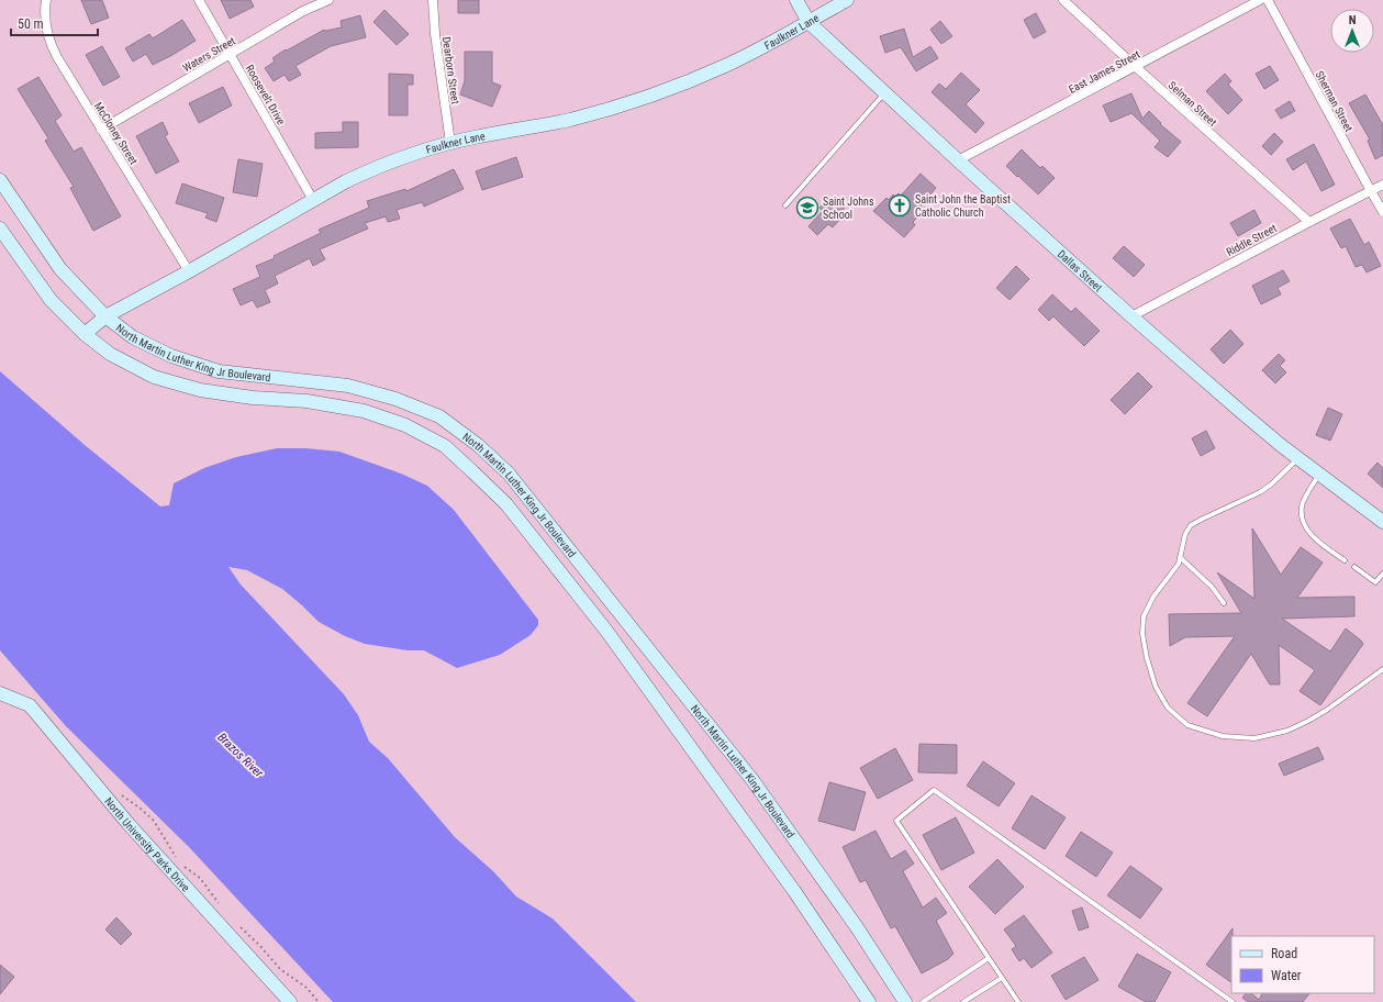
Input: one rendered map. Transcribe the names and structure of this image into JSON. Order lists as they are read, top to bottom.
{
  "streets": {
    "main road": [
      "Faulkner Lane",
      "Dallas Street",
      "North Martin Luther King Jr Boulevard",
      "North University Parks Drive"
    ],
    "street": [
      "Waters Street",
      "Dearborn Street",
      "East James Street",
      "Roosevelt Drive",
      "Sherman Street",
      "Selman Street",
      "McCloney Street",
      "Riddle Street"
    ]
  },
  "crossings": [
    ["Faulkner Lane", "Dearborn Street"],
    ["Faulkner Lane", "Roosevelt Drive"],
    ["Faulkner Lane", "McCloney Street"],
    ["Faulkner Lane", "Dallas Street"],
    ["Faulkner Lane", "North Martin Luther King Jr Boulevard"],
    ["Waters Street", "Roosevelt Drive"],
    ["Waters Street", "McCloney Street"],
    ["East James Street", "Selman Street"],
    ["East James Street", "Dallas Street"],
    ["Sherman Street", "Riddle Street"],
    ["Selman Street", "Riddle Street"],
    ["Riddle Street", "Dallas Street"]
  ],
  "water": ["Brazos River"],
  "places": {
    "church": ["Saint John the Baptist Catholic Church"],
    "school or university": ["Saint Johns School"]
  },
  "legend": ["Road", "Water"],
  "scale_bar": "50 m",
  "north": "top"
}
